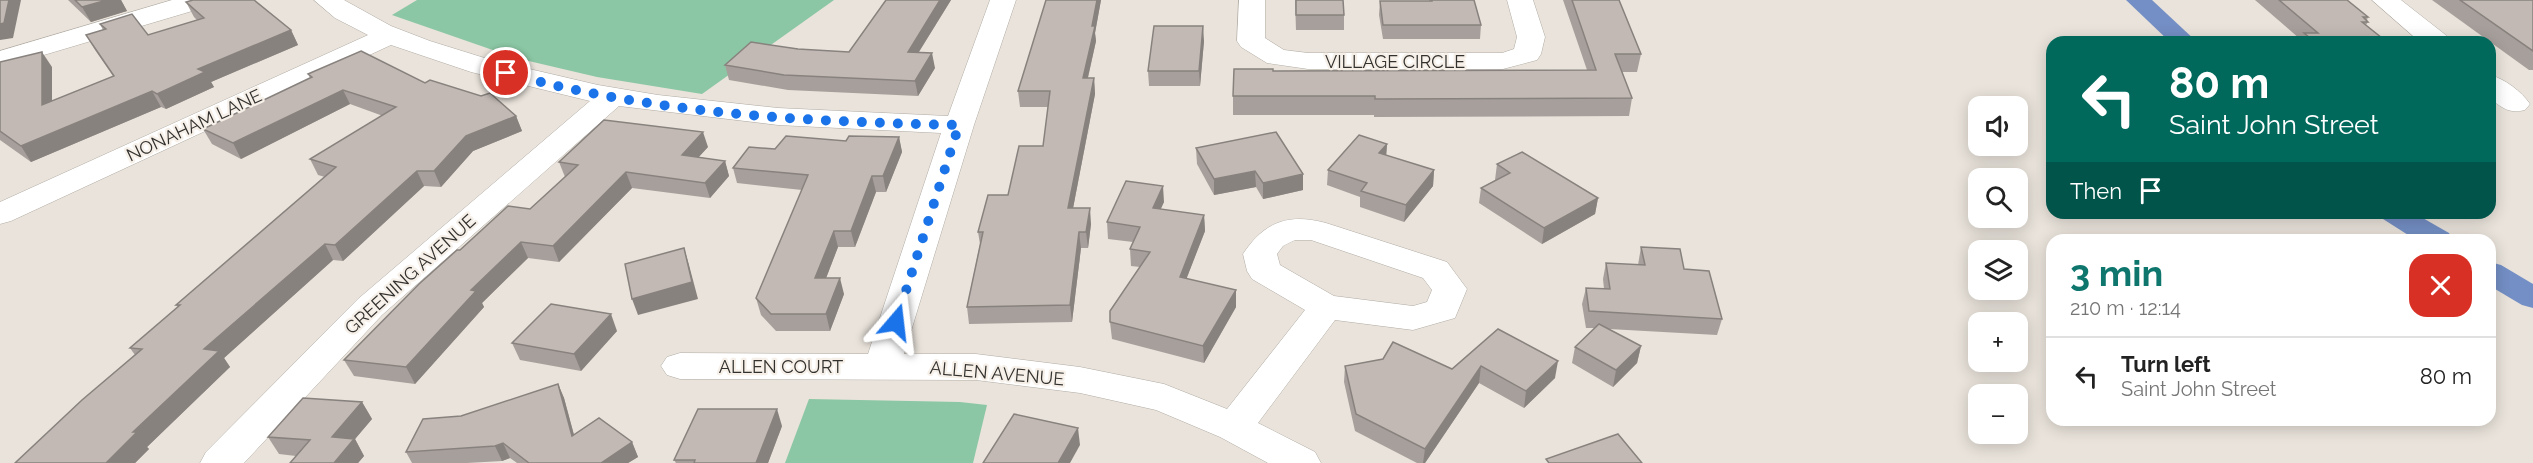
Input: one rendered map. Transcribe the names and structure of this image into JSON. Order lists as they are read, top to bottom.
{
  "streets": {
    "street": [
      "VILLAGE CIRCLE",
      "NONAHAM LANE",
      "GREENING AVENUE",
      "ALLEN COURT",
      "ALLEN AVENUE"
    ]
  },
  "crossings": [
    ["ALLEN COURT", "ALLEN AVENUE"]
  ],
  "page": {
    "turn": ["80 m", "Saint John Street"],
    "map_buttons": ["+", "−"],
    "then": "Then",
    "heading": ["3 min", "210 m · 12:14"],
    "list": [
      {
        "name": "Turn left",
        "note": "Saint John Street",
        "value": "80 m"
      }
    ]
  }
}
